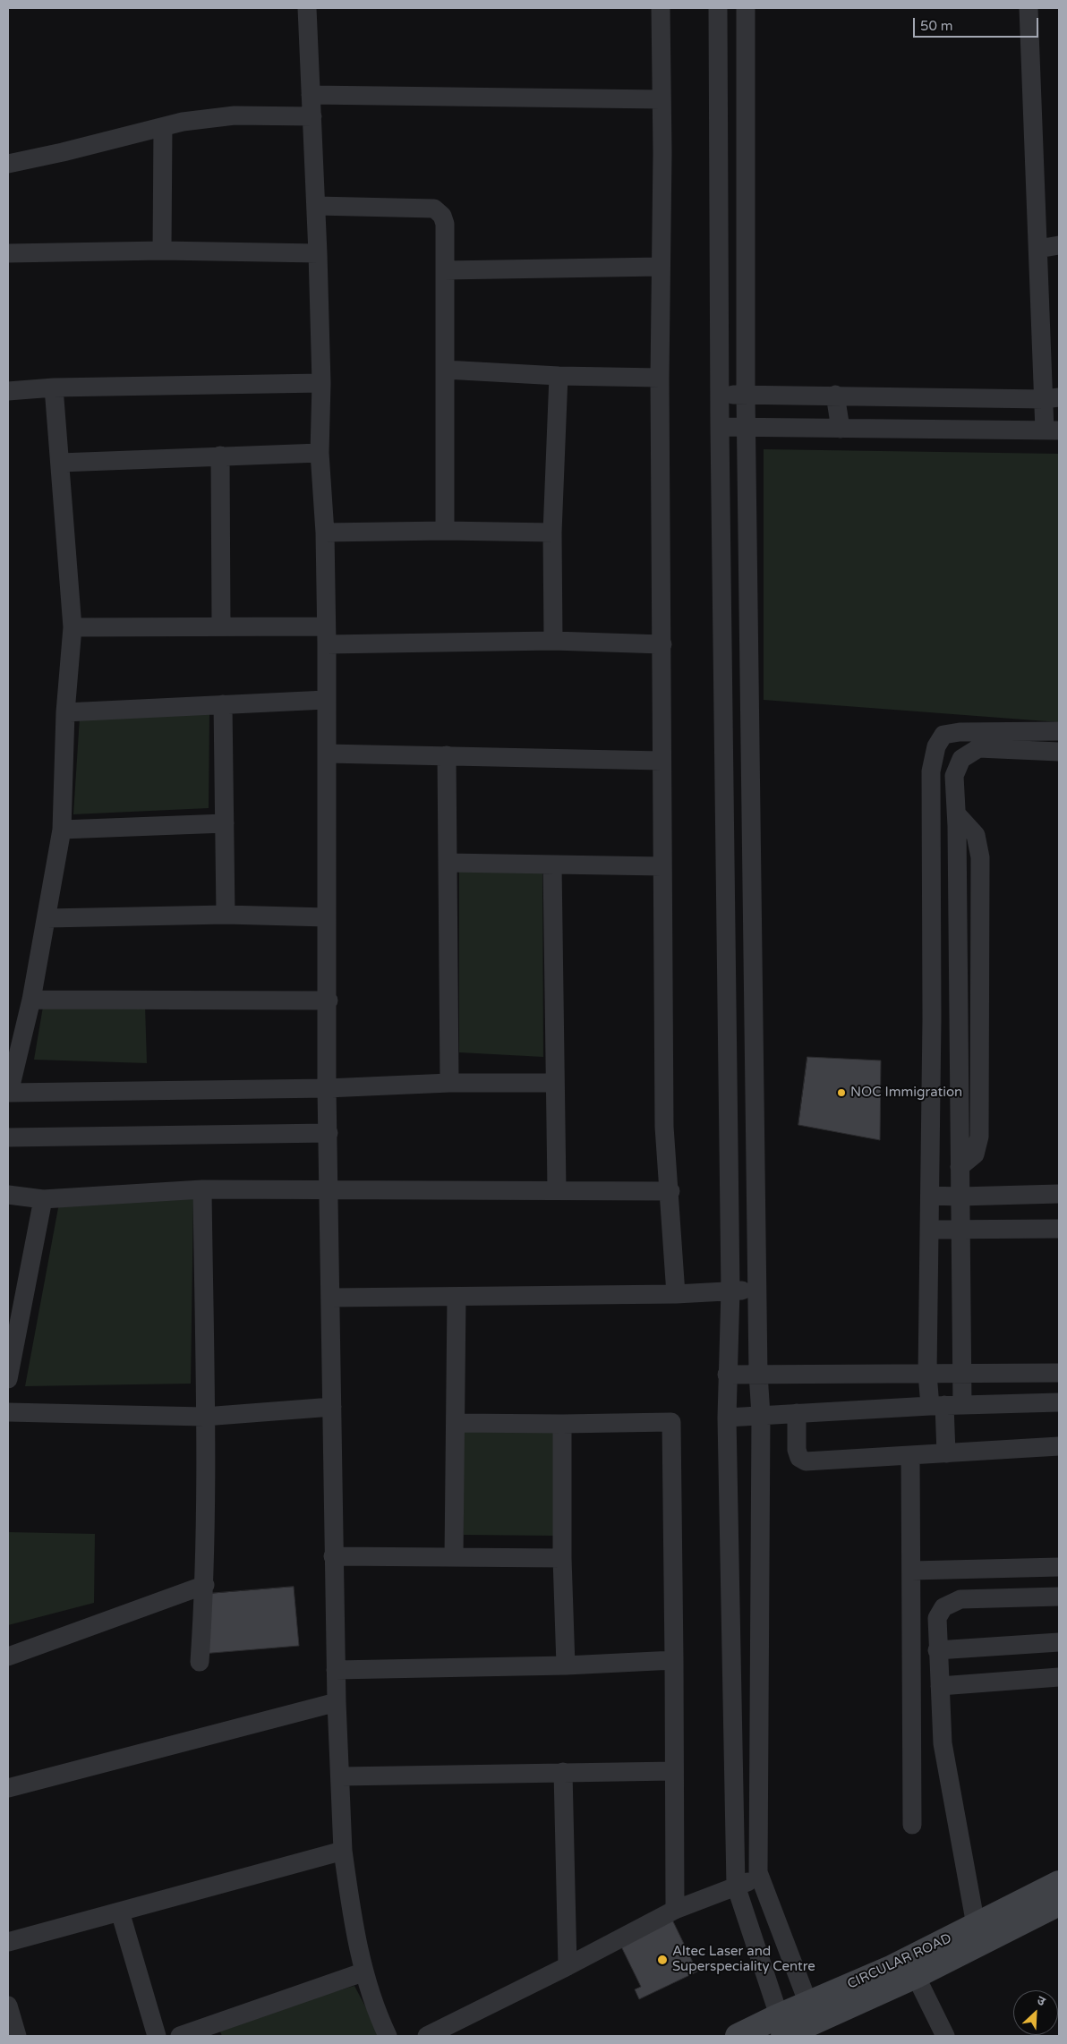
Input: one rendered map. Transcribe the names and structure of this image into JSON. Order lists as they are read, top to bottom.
{
  "streets": {
    "street": ["CIRCULAR ROAD"]
  },
  "places": ["NOC Immigration", "Altec Laser and Superspeciality Centre"],
  "scale_bar": "50 m",
  "north": "top right"
}
